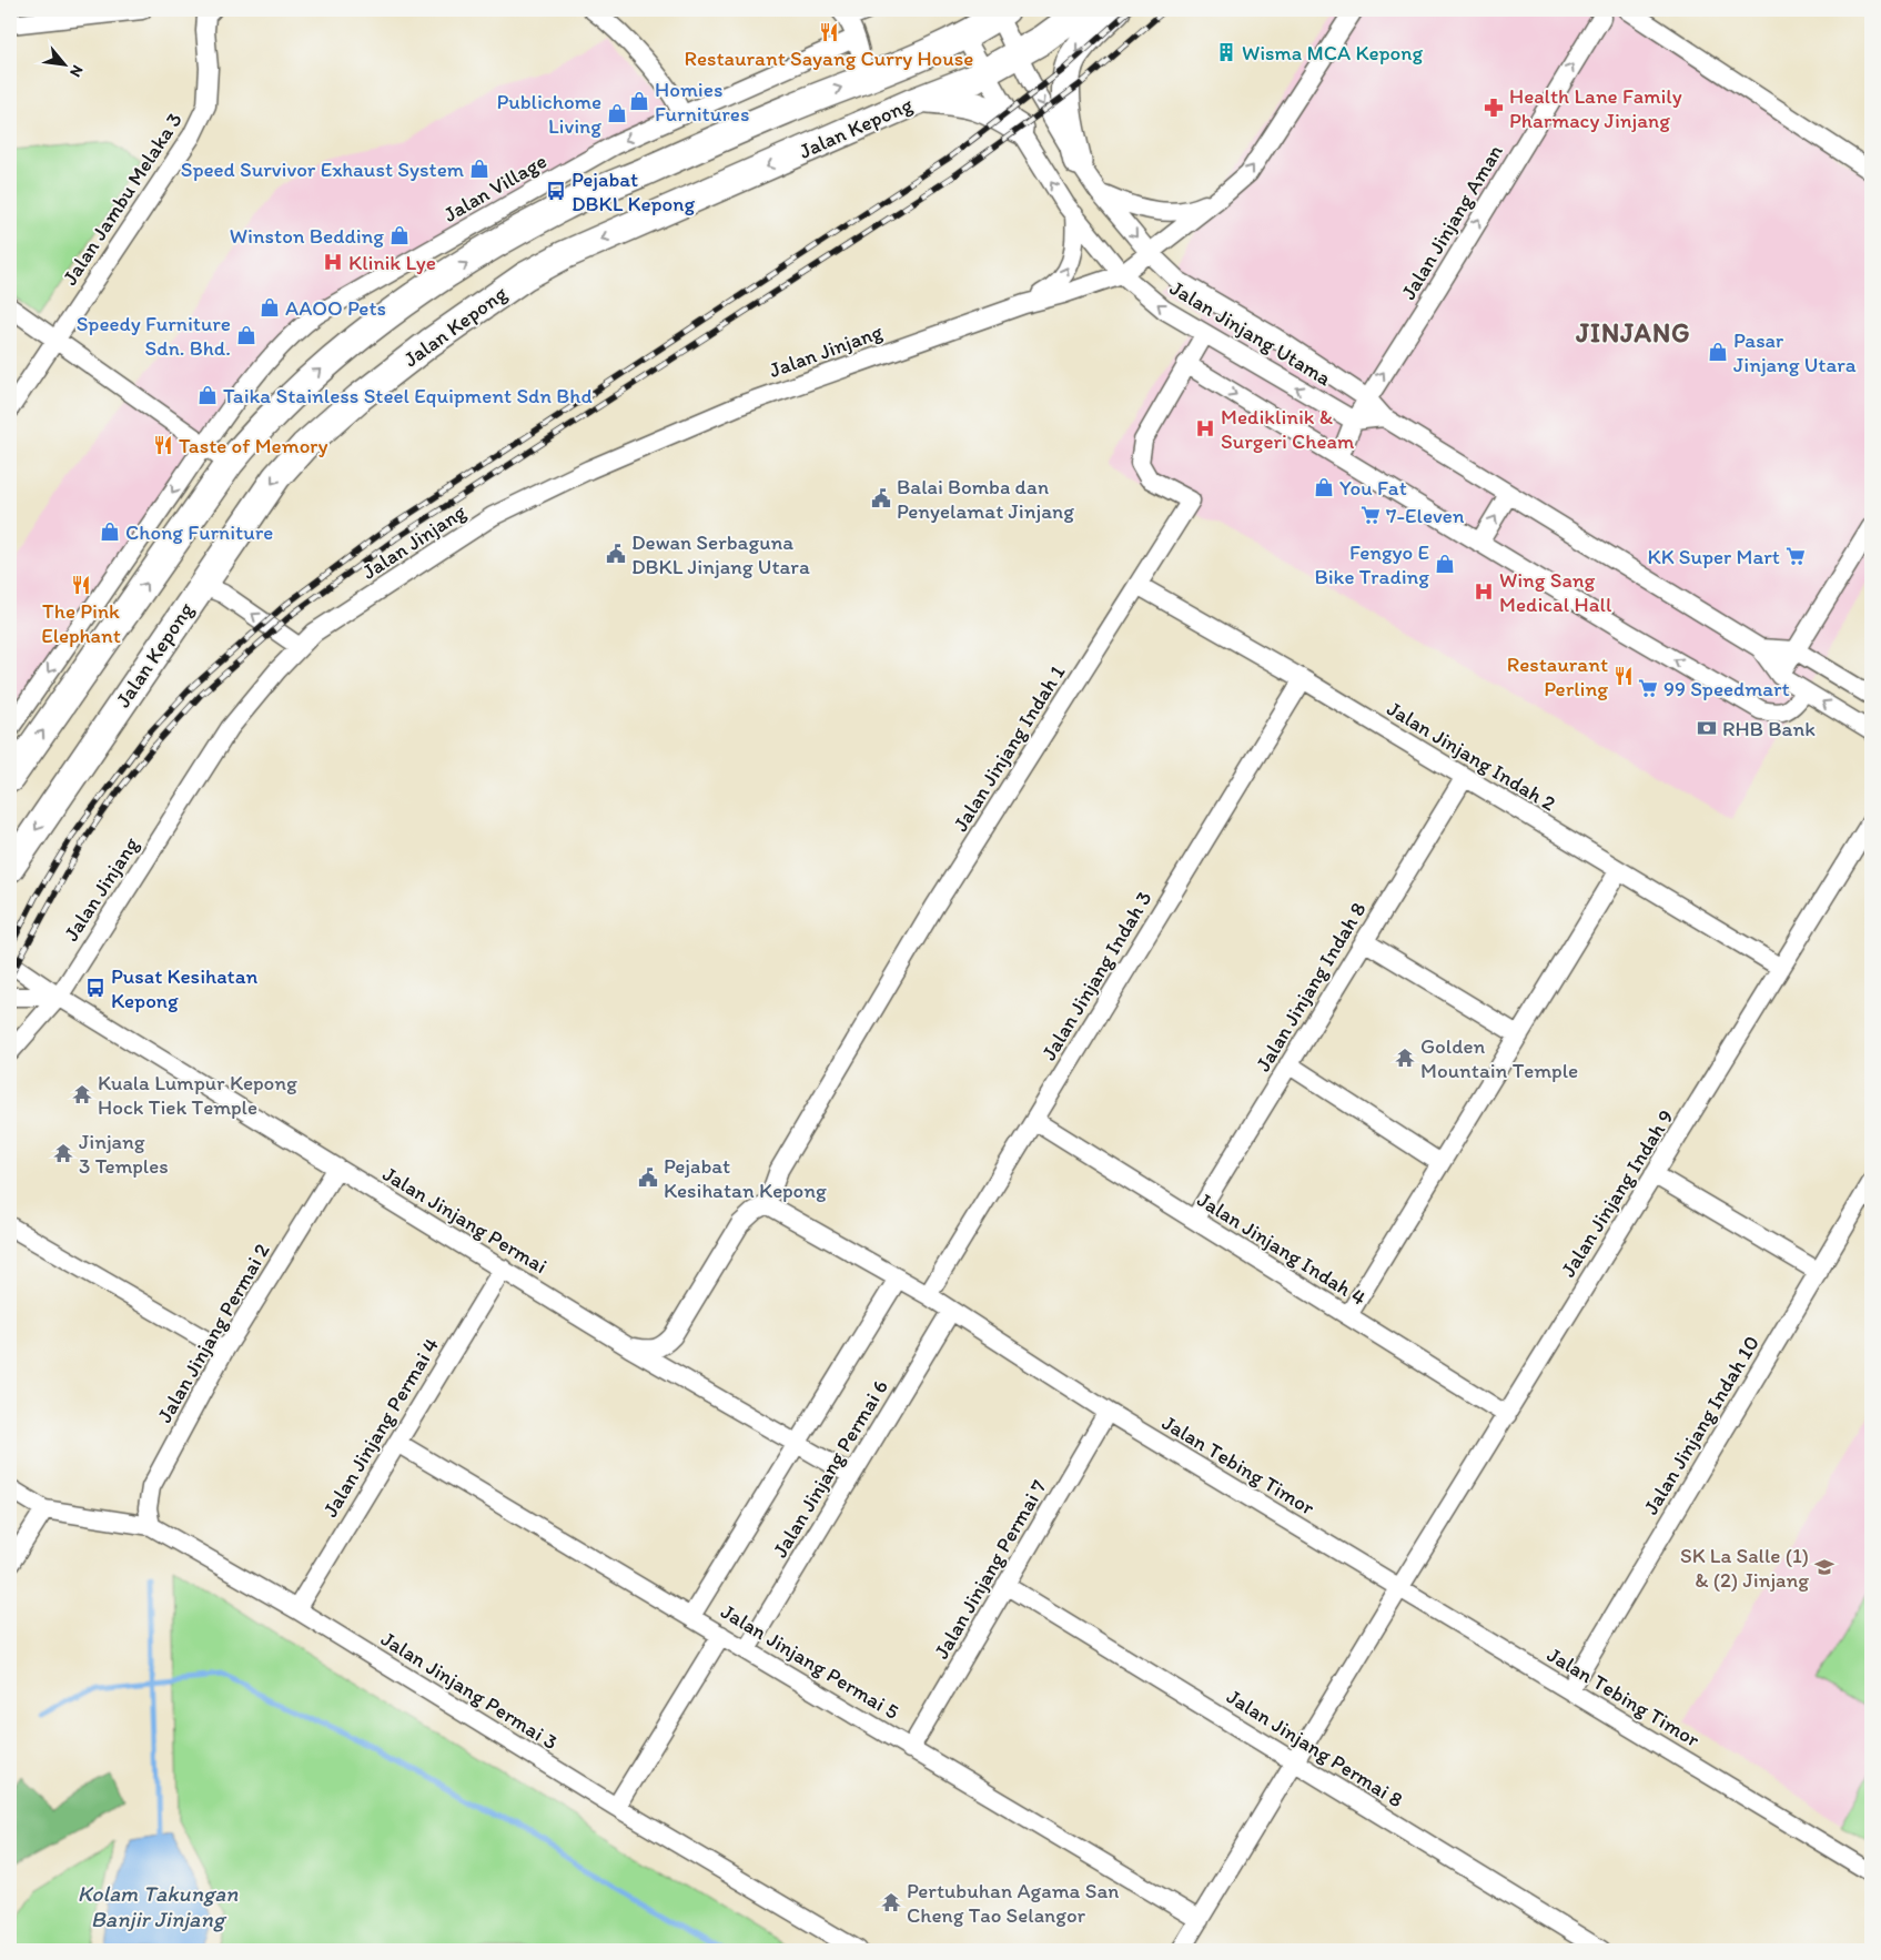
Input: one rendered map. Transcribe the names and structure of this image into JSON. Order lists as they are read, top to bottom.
{
  "streets": {
    "main road": ["Jalan Kepong"],
    "street": [
      "Jalan Village",
      "Jalan Jambu Melaka 3",
      "Jalan Jinjang Aman",
      "Jalan Jinjang Utama",
      "Jalan Jinjang",
      "Jalan Jinjang Indah 1",
      "Jalan Jinjang Indah 2",
      "Jalan Jinjang Indah 3",
      "Jalan Jinjang Indah 8",
      "Jalan Jinjang Indah 9",
      "Jalan Jinjang Permai",
      "Jalan Jinjang Indah 4",
      "Jalan Jinjang Permai 2",
      "Jalan Jinjang Indah 10",
      "Jalan Jinjang Permai 4",
      "Jalan Tebing Timor",
      "Jalan Jinjang Permai 6",
      "Jalan Jinjang Permai 7",
      "Jalan Jinjang Permai 5",
      "Jalan Jinjang Permai 3",
      "Jalan Jinjang Permai 8"
    ]
  },
  "crossings": [
    ["Jalan Kepong", "Jalan Jinjang Utama"],
    ["Jalan Jinjang Aman", "Jalan Jinjang Utama"],
    ["Jalan Jinjang Utama", "Jalan Jinjang"],
    ["Jalan Jinjang Utama", "Jalan Jinjang Indah 1"],
    ["Jalan Jinjang", "Jalan Jinjang Permai"],
    ["Jalan Jinjang Indah 1", "Jalan Jinjang Indah 2"],
    ["Jalan Jinjang Indah 1", "Jalan Tebing Timor"],
    ["Jalan Jinjang Indah 2", "Jalan Jinjang Indah 3"],
    ["Jalan Jinjang Indah 2", "Jalan Jinjang Indah 8"],
    ["Jalan Jinjang Indah 2", "Jalan Jinjang Indah 9"],
    ["Jalan Jinjang Indah 3", "Jalan Jinjang Indah 4"],
    ["Jalan Jinjang Indah 3", "Jalan Tebing Timor"],
    ["Jalan Jinjang Indah 8", "Jalan Jinjang Indah 4"],
    ["Jalan Jinjang Indah 9", "Jalan Jinjang Indah 4"],
    ["Jalan Jinjang Indah 9", "Jalan Tebing Timor"],
    ["Jalan Jinjang Indah 9", "Jalan Jinjang Permai 5"],
    ["Jalan Jinjang Indah 9", "Jalan Jinjang Permai 8"],
    ["Jalan Jinjang Permai", "Jalan Jinjang Permai 2"],
    ["Jalan Jinjang Permai", "Jalan Jinjang Permai 4"],
    ["Jalan Jinjang Permai", "Jalan Jinjang Permai 6"],
    ["Jalan Jinjang Permai 2", "Jalan Jinjang Permai 3"],
    ["Jalan Jinjang Indah 10", "Jalan Tebing Timor"],
    ["Jalan Jinjang Permai 4", "Jalan Jinjang Permai 5"],
    ["Jalan Jinjang Permai 4", "Jalan Jinjang Permai 3"],
    ["Jalan Tebing Timor", "Jalan Jinjang Permai 6"],
    ["Jalan Tebing Timor", "Jalan Jinjang Permai 7"],
    ["Jalan Jinjang Permai 6", "Jalan Jinjang Permai 5"],
    ["Jalan Jinjang Permai 7", "Jalan Jinjang Permai 5"],
    ["Jalan Jinjang Permai 7", "Jalan Jinjang Permai 8"]
  ],
  "one_way": ["Jalan Village", "Jalan Jinjang Aman"],
  "districts": ["JINJANG"],
  "water": ["Kolam Takungan Banjir Jinjang"],
  "places": {
    "restaurant": [
      "Restaurant Sayang Curry House",
      "Taste of Memory",
      "The Pink Elephant",
      "Restaurant Perling"
    ],
    "building": ["Wisma MCA Kepong"],
    "shop": [
      "Homies Furnitures",
      "Publichome Living",
      "Speed Survivor Exhaust System",
      "Winston Bedding",
      "AAOO Pets",
      "Speedy Furniture Sdn. Bhd.",
      "Pasar Jinjang Utara",
      "Taika Stainless Steel Equipment Sdn Bhd",
      "You Fat",
      "Chong Furniture",
      "Fengyo E Bike Trading"
    ],
    "pharmacy": ["Health Lane Family Pharmacy Jinjang"],
    "bus stop": ["Pejabat DBKL Kepong", "Pusat Kesihatan Kepong"],
    "hospital": ["Klinik Lye", "Mediklinik & Surgeri Cheam", "Wing Sang Medical Hall"],
    "public building": ["Balai Bomba dan Penyelamat Jinjang", "Dewan Serbaguna DBKL Jinjang Utara", "Pejabat Kesihatan Kepong"],
    "supermarket": ["7-Eleven", "KK Super Mart", "99 Speedmart"],
    "bank": ["RHB Bank"],
    "temple": [
      "Golden Mountain Temple",
      "Kuala Lumpur Kepong Hock Tiek Temple",
      "Jinjang 3 Temples",
      "Pertubuhan Agama San Cheng Tao Selangor"
    ],
    "school or university": ["SK La Salle (1) & (2) Jinjang"]
  },
  "north": "bottom right"
}
